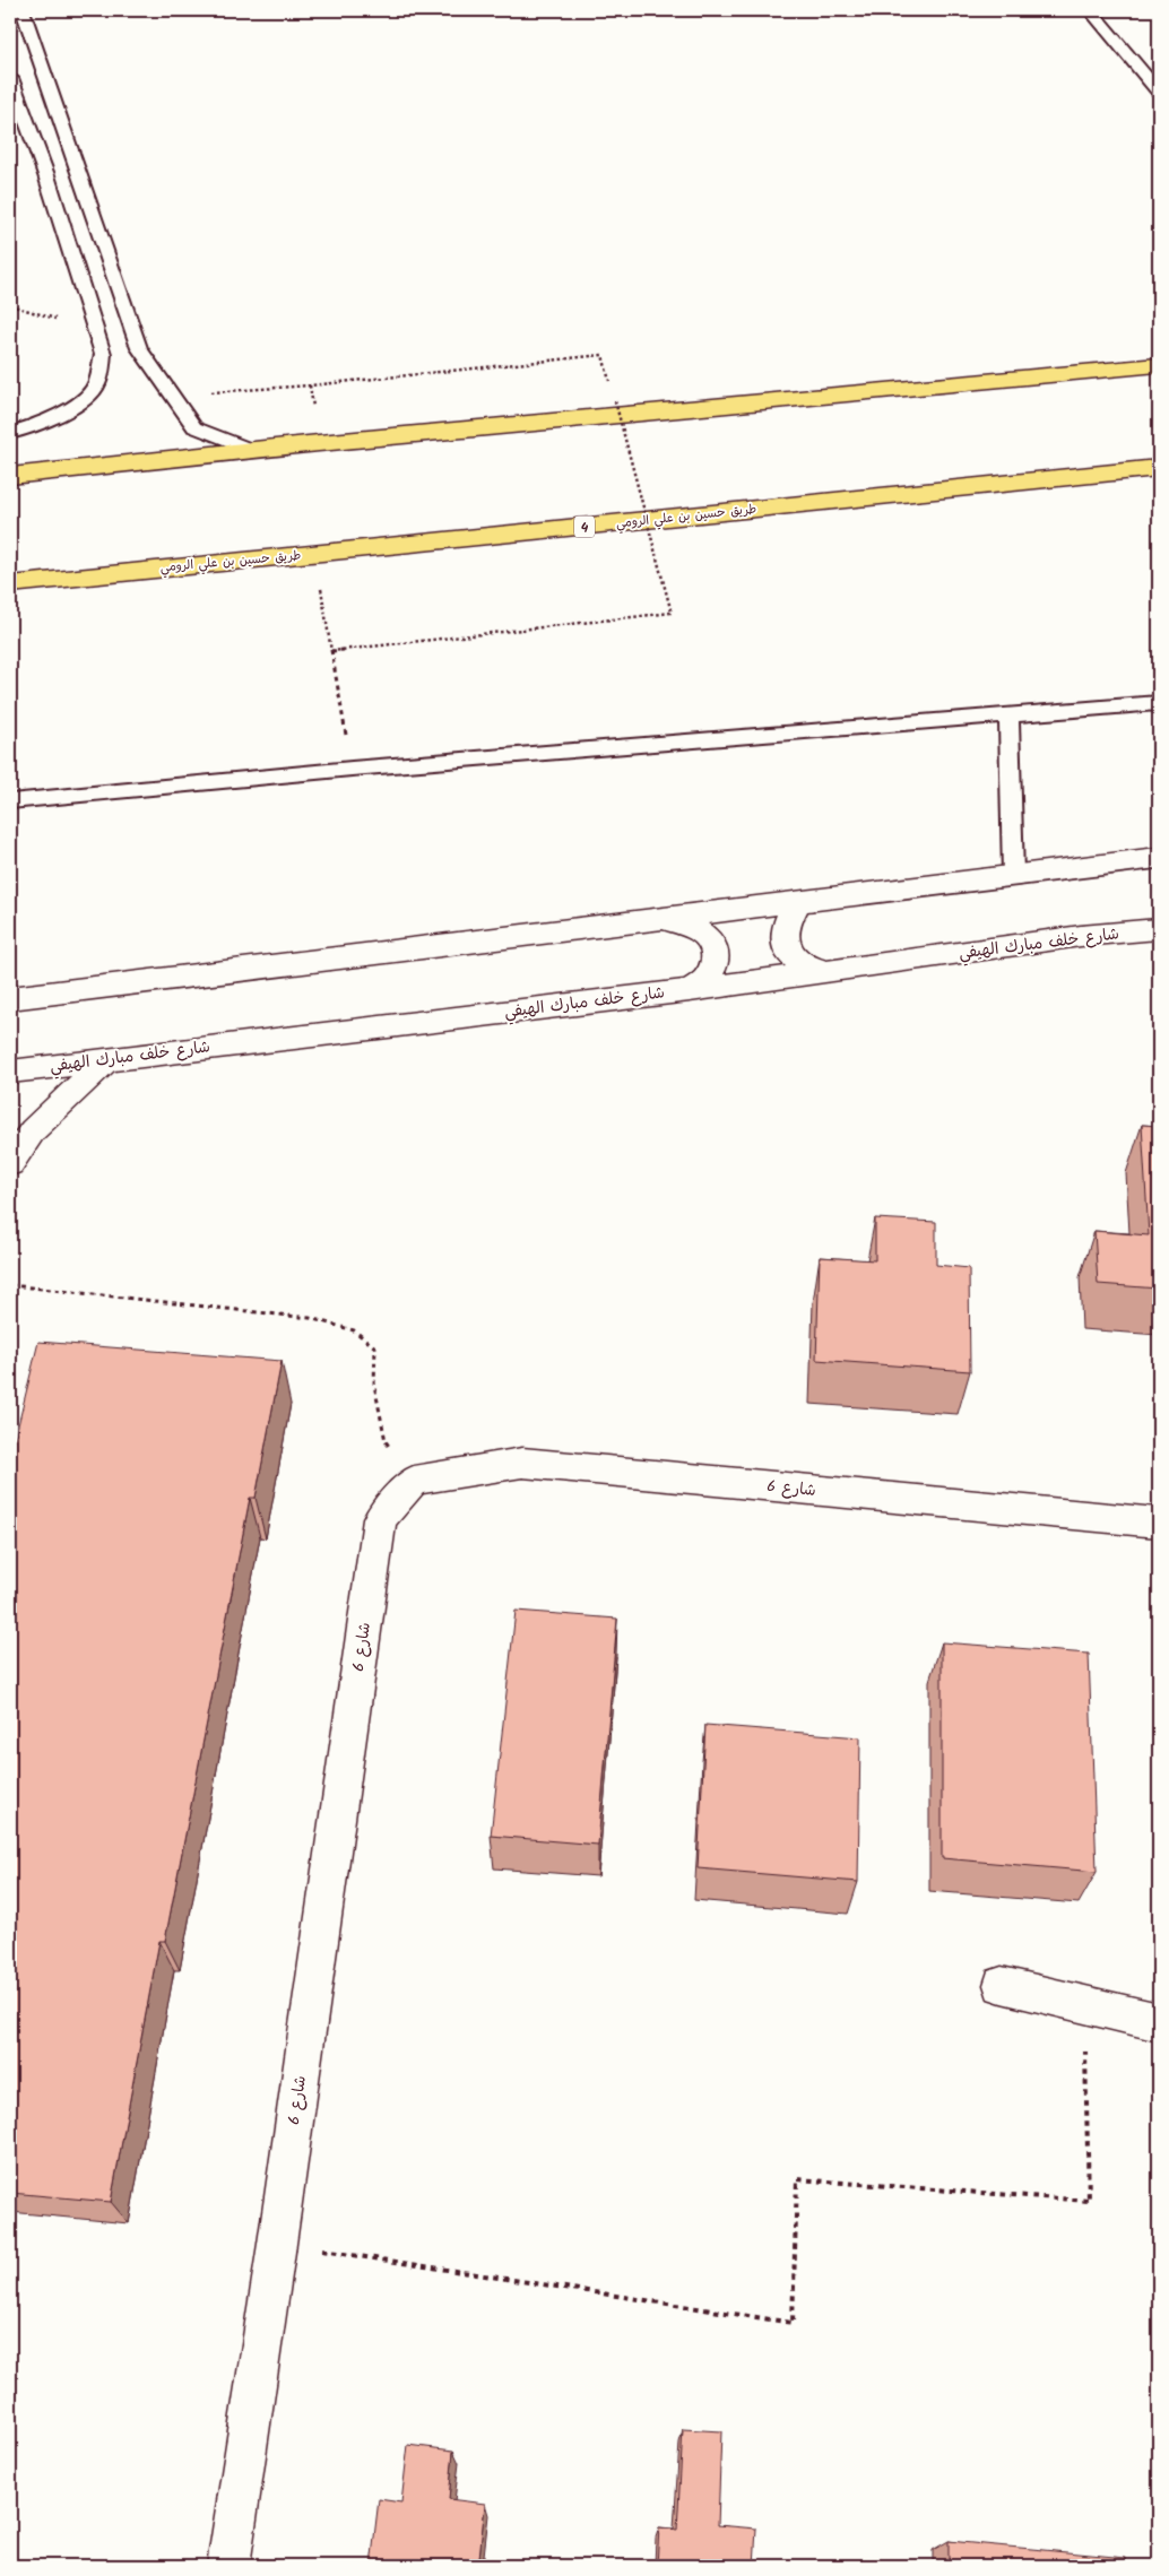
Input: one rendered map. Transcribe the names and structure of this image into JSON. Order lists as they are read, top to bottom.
{
  "streets": {
    "highway": ["طريق حسين بن علي الرومي", "4"],
    "street": ["شارع خلف مبارك الهيفي", "شارع 6"]
  }
}
